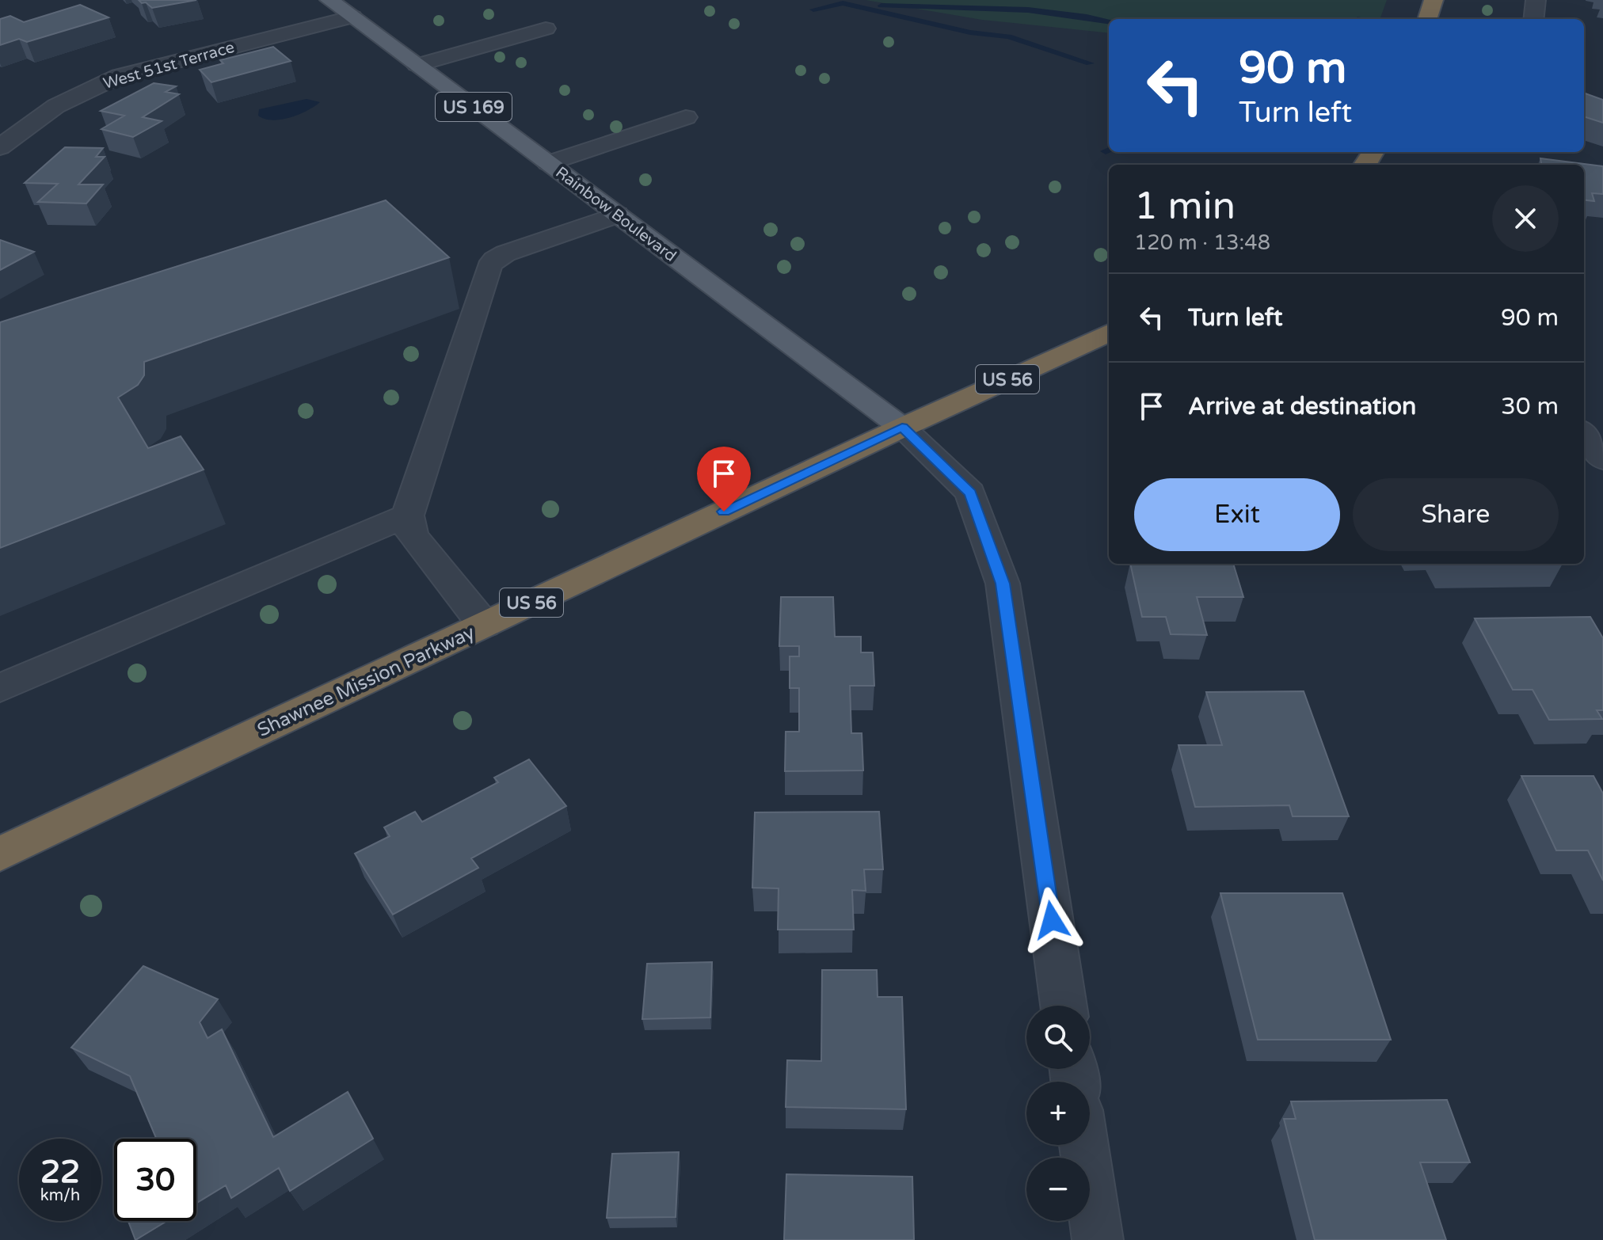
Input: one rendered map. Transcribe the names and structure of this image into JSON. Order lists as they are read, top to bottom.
{
  "streets": {
    "highway": ["US 56", "Shawnee Mission Parkway"],
    "main road": ["US 169", "Rainbow Boulevard"],
    "street": ["West 51st Terrace"]
  },
  "crossings": [
    ["West 51st Terrace", "Rainbow Boulevard"],
    ["Rainbow Boulevard", "Shawnee Mission Parkway"]
  ],
  "page": {
    "turn": ["90 m", "Turn left"],
    "heading": ["1 min", "120 m · 13:48"],
    "list": [
      {
        "name": "Turn left",
        "value": "90 m"
      },
      {
        "name": "Arrive at destination",
        "value": "30 m"
      }
    ],
    "buttons": ["Exit", "Share"],
    "map_buttons": ["+", "−"],
    "speed": "22 km/h",
    "limit": "30"
  }
}
